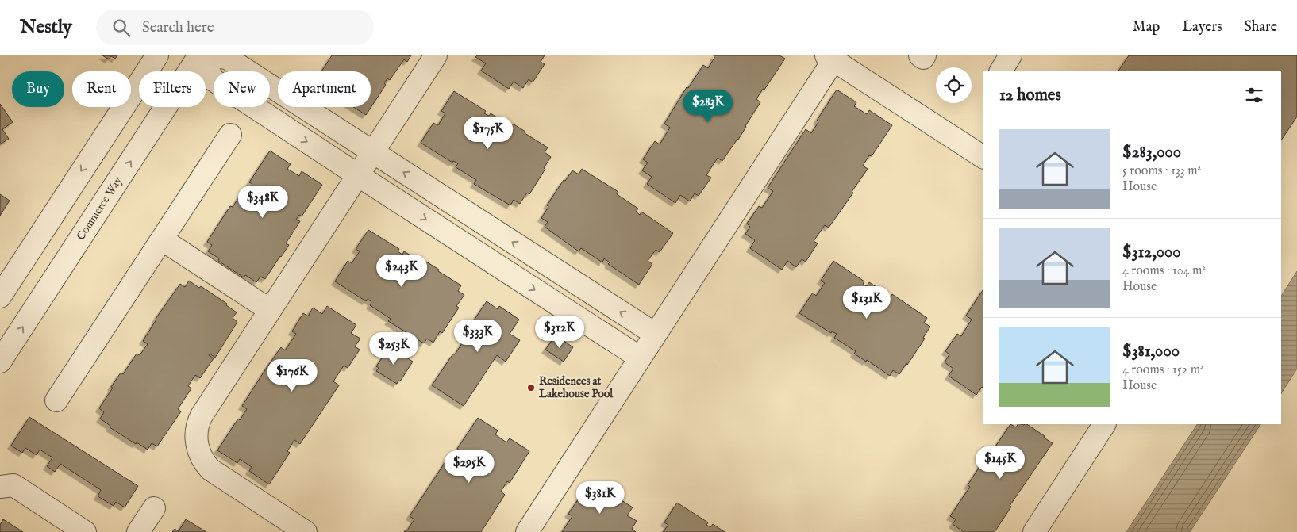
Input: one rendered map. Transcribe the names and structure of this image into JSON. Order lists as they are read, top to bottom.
{
  "streets": {
    "street": ["Commerce Way"]
  },
  "places": ["Residences at Lakehouse Pool"],
  "page": {
    "header": "Nestly",
    "search": "Search here",
    "nav": ["Map", "Layers", "Share"],
    "chip": [
      "Buy",
      "Rent",
      "Filters",
      "New",
      "Apartment"
    ],
    "heading": "12 homes",
    "price": [
      "$283K",
      "$175K",
      "$348K",
      "$243K",
      "$131K",
      "$312K",
      "$333K",
      "$253K",
      "$176K",
      "$145K",
      "$295K",
      "$381K"
    ],
    "list": [
      {
        "name": "$283,000",
        "note": "5 rooms · 133 m² · House"
      },
      {
        "name": "$312,000",
        "note": "4 rooms · 104 m² · House"
      },
      {
        "name": "$381,000",
        "note": "4 rooms · 152 m² · House"
      }
    ]
  }
}
